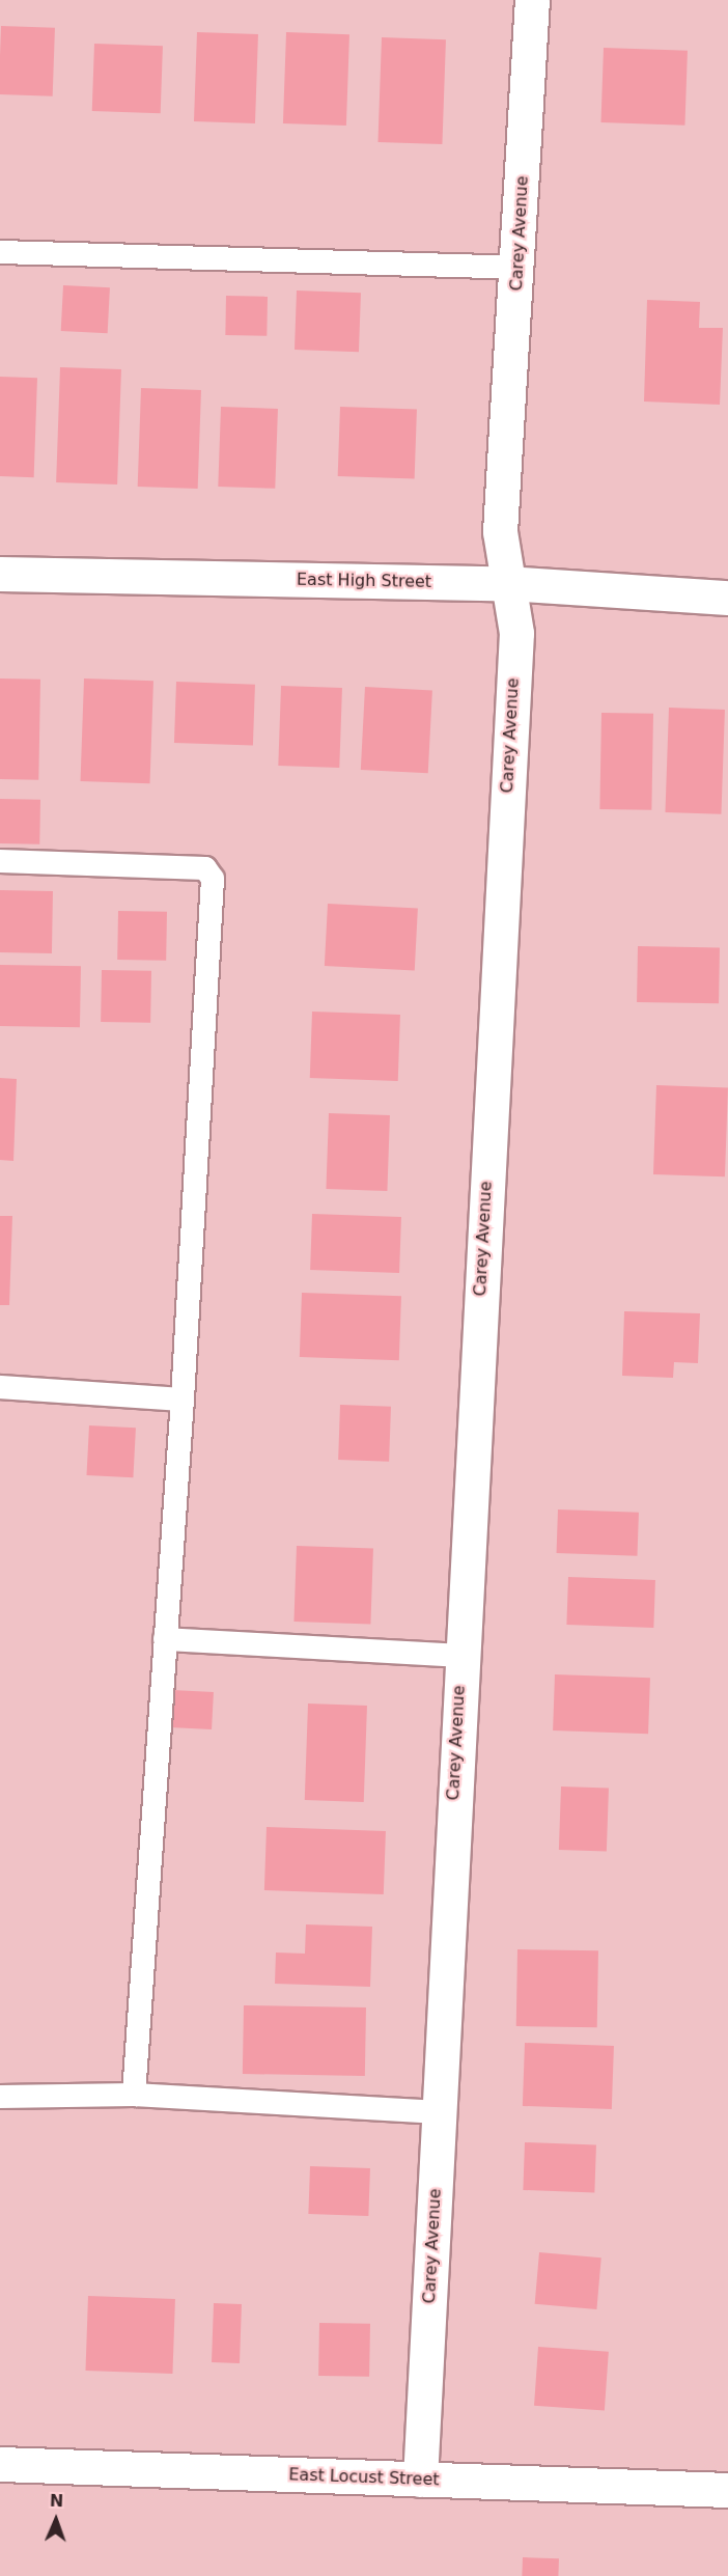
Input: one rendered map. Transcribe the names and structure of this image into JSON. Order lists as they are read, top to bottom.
{
  "streets": {
    "street": ["Carey Avenue", "East High Street", "East Locust Street"]
  },
  "crossings": [
    ["Carey Avenue", "East High Street"],
    ["Carey Avenue", "East Locust Street"]
  ],
  "north": "top"
}
